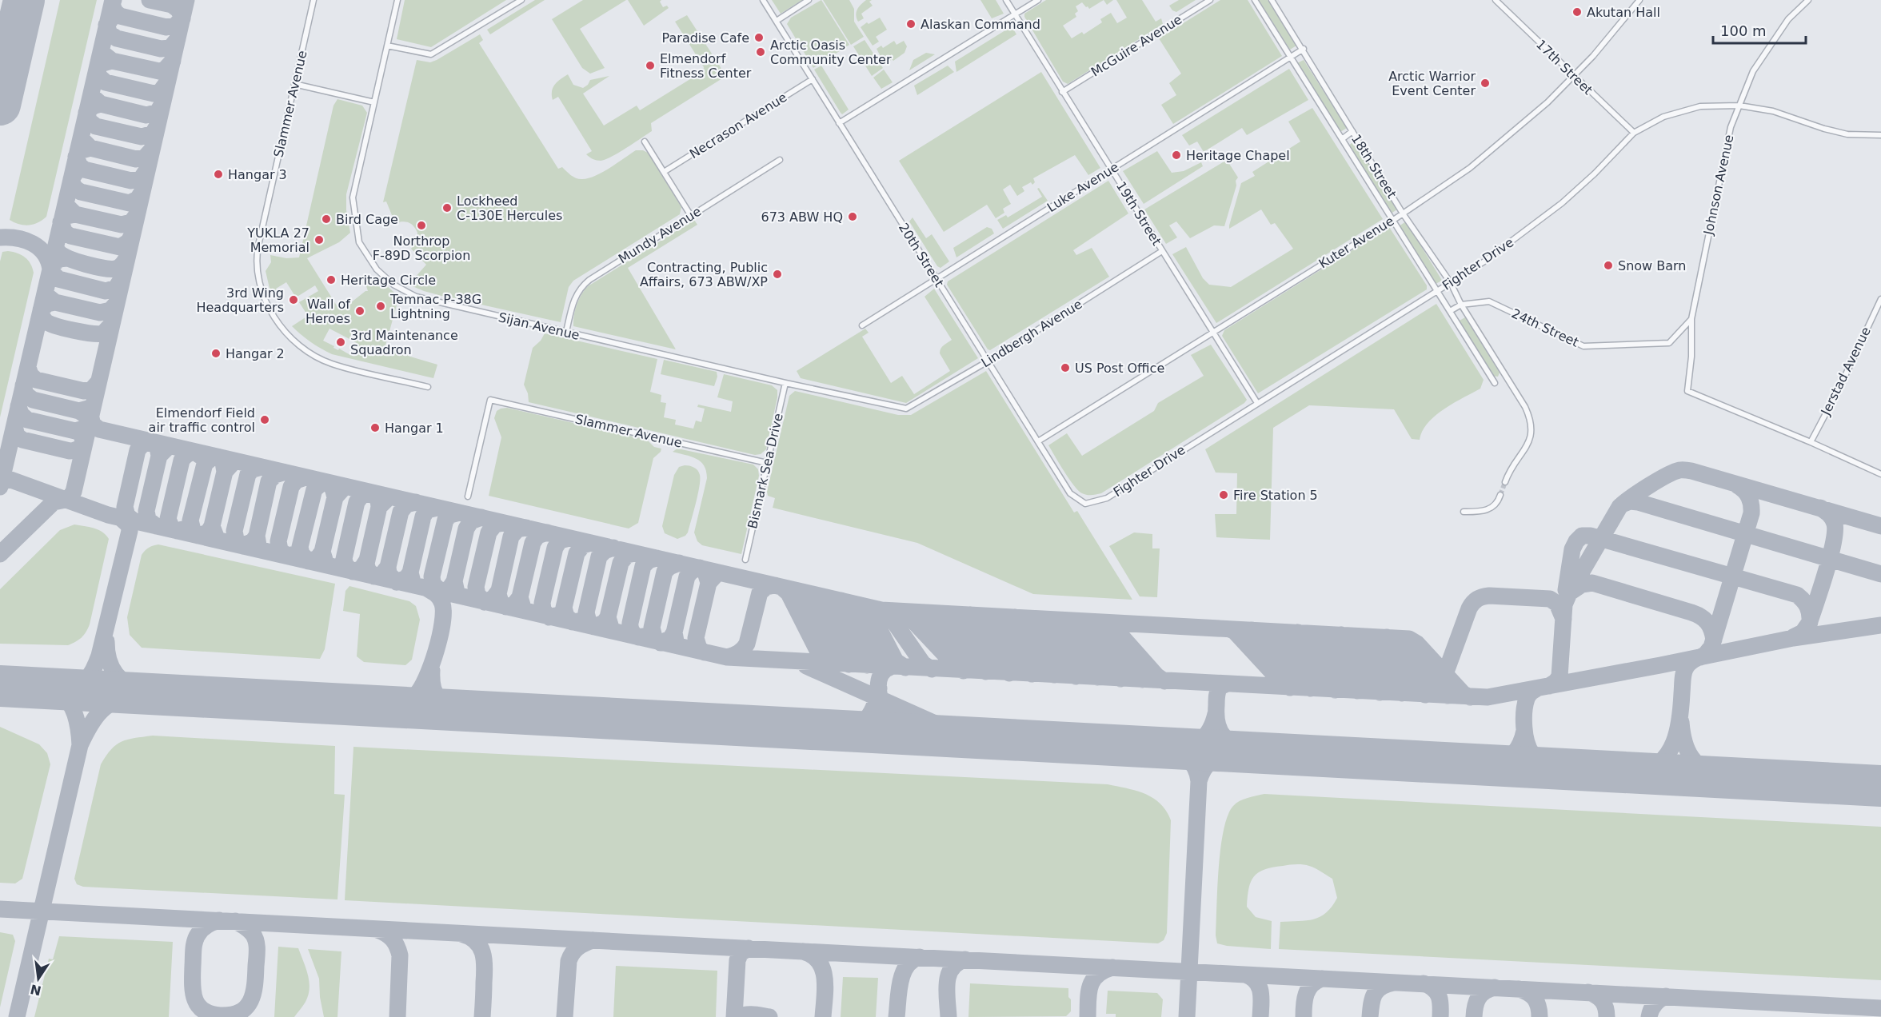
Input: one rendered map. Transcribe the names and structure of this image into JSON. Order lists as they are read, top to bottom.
{
  "streets": {
    "street": [
      "McGuire Avenue",
      "17th Street",
      "Slammer Avenue",
      "Necrason Avenue",
      "18th Street",
      "Johnson Avenue",
      "Luke Avenue",
      "19th Street",
      "Mundy Avenue",
      "Kuter Avenue",
      "20th Street",
      "Fighter Drive",
      "Sijan Avenue",
      "24th Street",
      "Lindbergh Avenue",
      "Jerstad Avenue",
      "Bismark Sea Drive"
    ]
  },
  "crossings": [
    ["McGuire Avenue", "19th Street"],
    ["17th Street", "Kuter Avenue"],
    ["17th Street", "Fighter Drive"],
    ["Slammer Avenue", "Bismark Sea Drive"],
    ["Necrason Avenue", "20th Street"],
    ["18th Street", "Luke Avenue"],
    ["18th Street", "Kuter Avenue"],
    ["18th Street", "Fighter Drive"],
    ["18th Street", "24th Street"],
    ["Johnson Avenue", "Fighter Drive"],
    ["Johnson Avenue", "24th Street"],
    ["Johnson Avenue", "Jerstad Avenue"],
    ["Luke Avenue", "19th Street"],
    ["Luke Avenue", "20th Street"],
    ["19th Street", "Kuter Avenue"],
    ["19th Street", "Fighter Drive"],
    ["19th Street", "Lindbergh Avenue"],
    ["Mundy Avenue", "Sijan Avenue"],
    ["Kuter Avenue", "20th Street"],
    ["20th Street", "Fighter Drive"],
    ["20th Street", "Lindbergh Avenue"],
    ["Sijan Avenue", "Lindbergh Avenue"],
    ["Sijan Avenue", "Bismark Sea Drive"]
  ],
  "places": [
    "Akutan Hall",
    "Alaskan Command",
    "Paradise Cafe",
    "Arctic Oasis Community Center",
    "Elmendorf Fitness Center",
    "Arctic Warrior Event Center",
    "Heritage Chapel",
    "Hangar 3",
    "Lockheed C-130E Hercules",
    "673 ABW HQ",
    "Bird Cage",
    "Northrop F-89D Scorpion",
    "YUKLA 27 Memorial",
    "Snow Barn",
    "Contracting, Public Affairs, 673 ABW/XP",
    "Heritage Circle",
    "3rd Wing Headquarters",
    "Temnac P-38G Lightning",
    "Wall of Heroes",
    "3rd Maintenance Squadron",
    "Hangar 2",
    "US Post Office",
    "Elmendorf Field air traffic control",
    "Hangar 1",
    "Fire Station 5"
  ],
  "scale_bar": "100 m",
  "north": "bottom"
}
